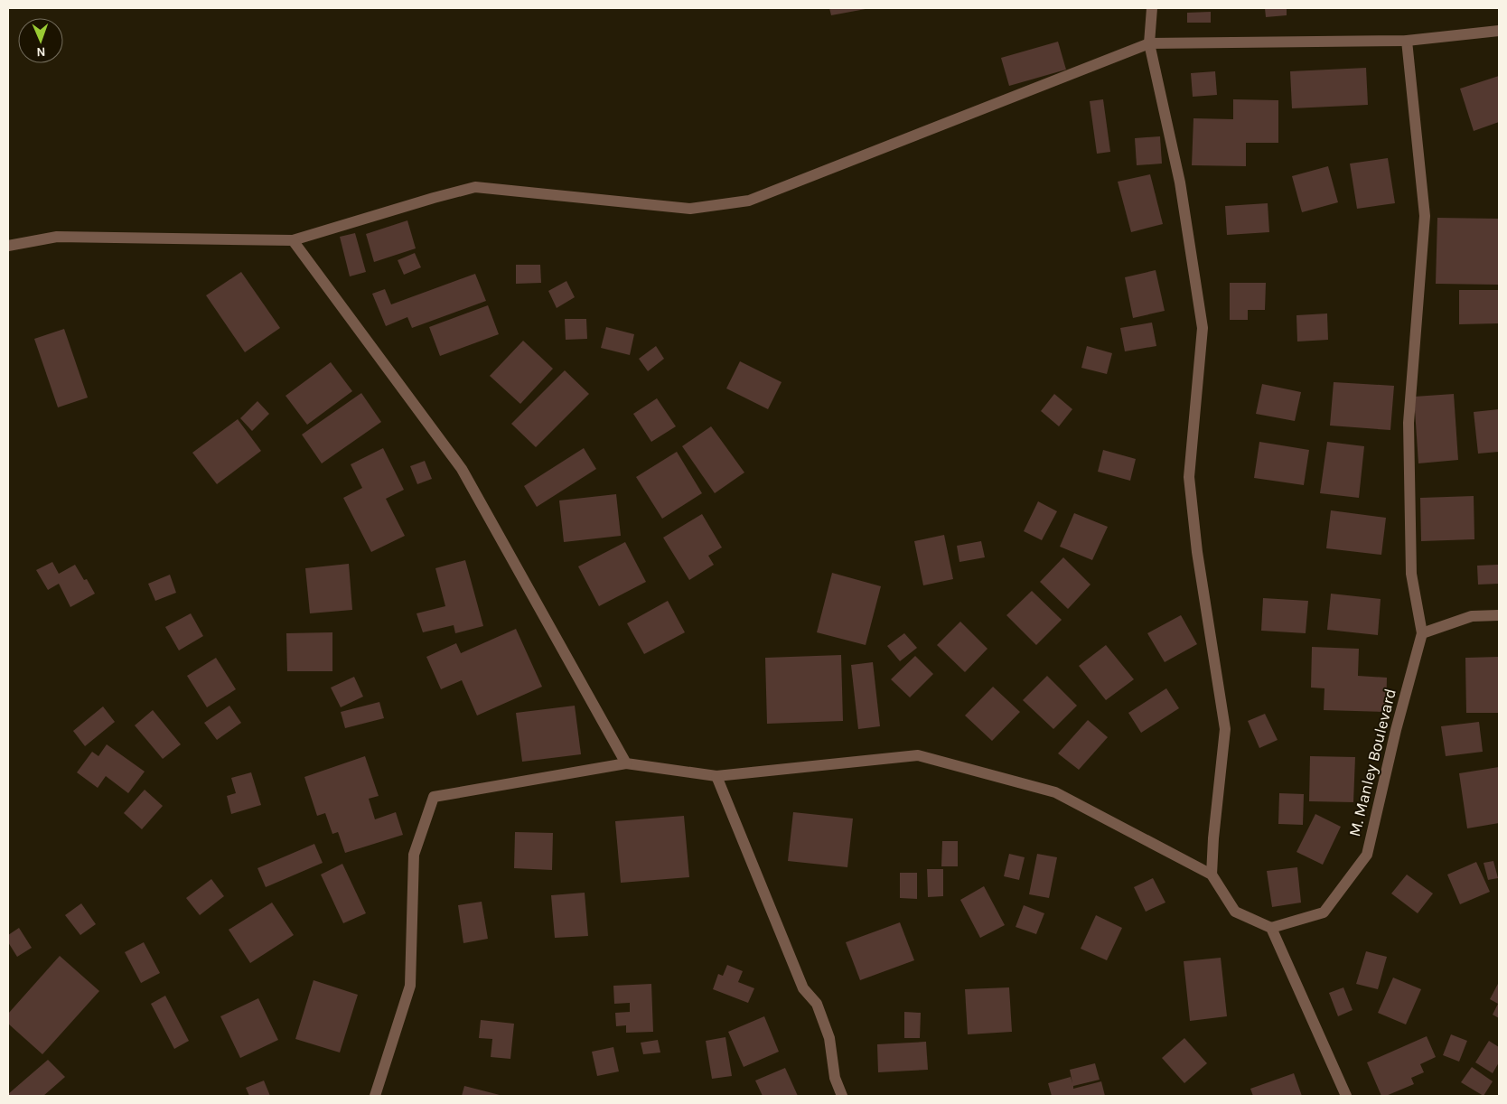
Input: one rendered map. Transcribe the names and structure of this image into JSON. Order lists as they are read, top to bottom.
{
  "streets": {
    "street": ["M. Manley Boulevard"]
  },
  "north": "bottom"
}
